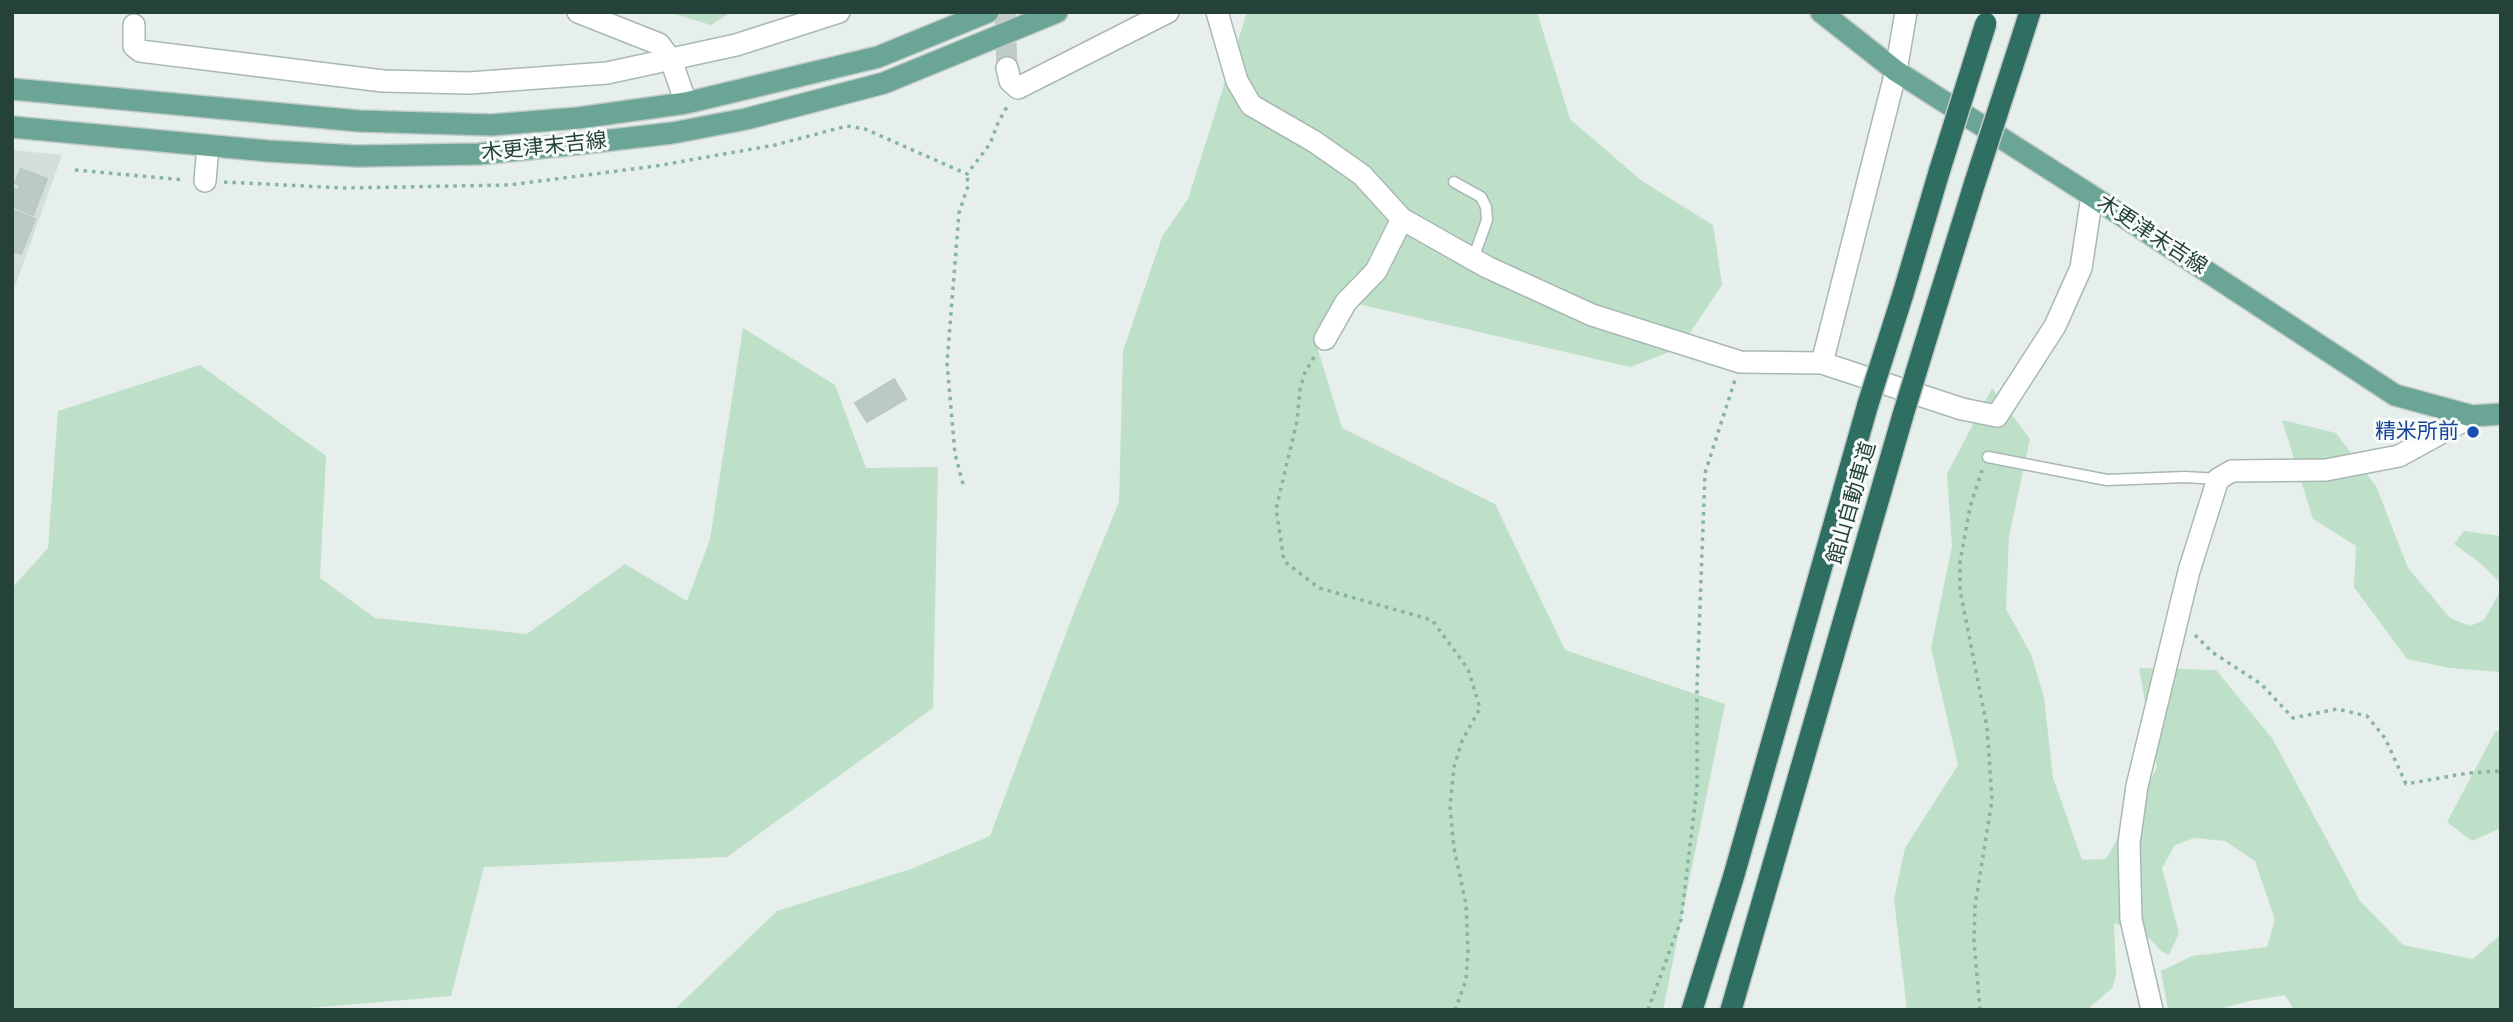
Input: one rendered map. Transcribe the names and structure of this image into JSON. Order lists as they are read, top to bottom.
{
  "streets": {
    "highway": ["館山自動車道"],
    "main road": ["木更津末吉線"]
  },
  "places": ["精米所前"]
}
